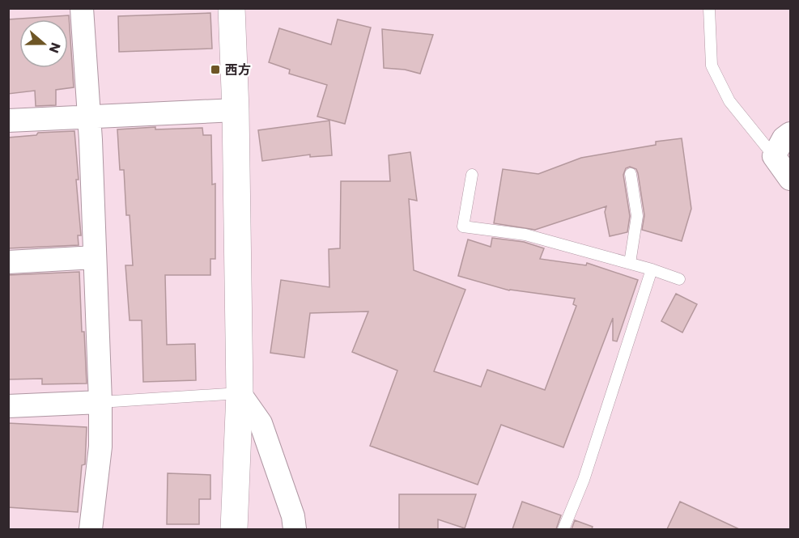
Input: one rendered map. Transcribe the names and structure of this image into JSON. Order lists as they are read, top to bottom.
{
  "places": {
    "transit": ["西方"]
  },
  "north": "right"
}
